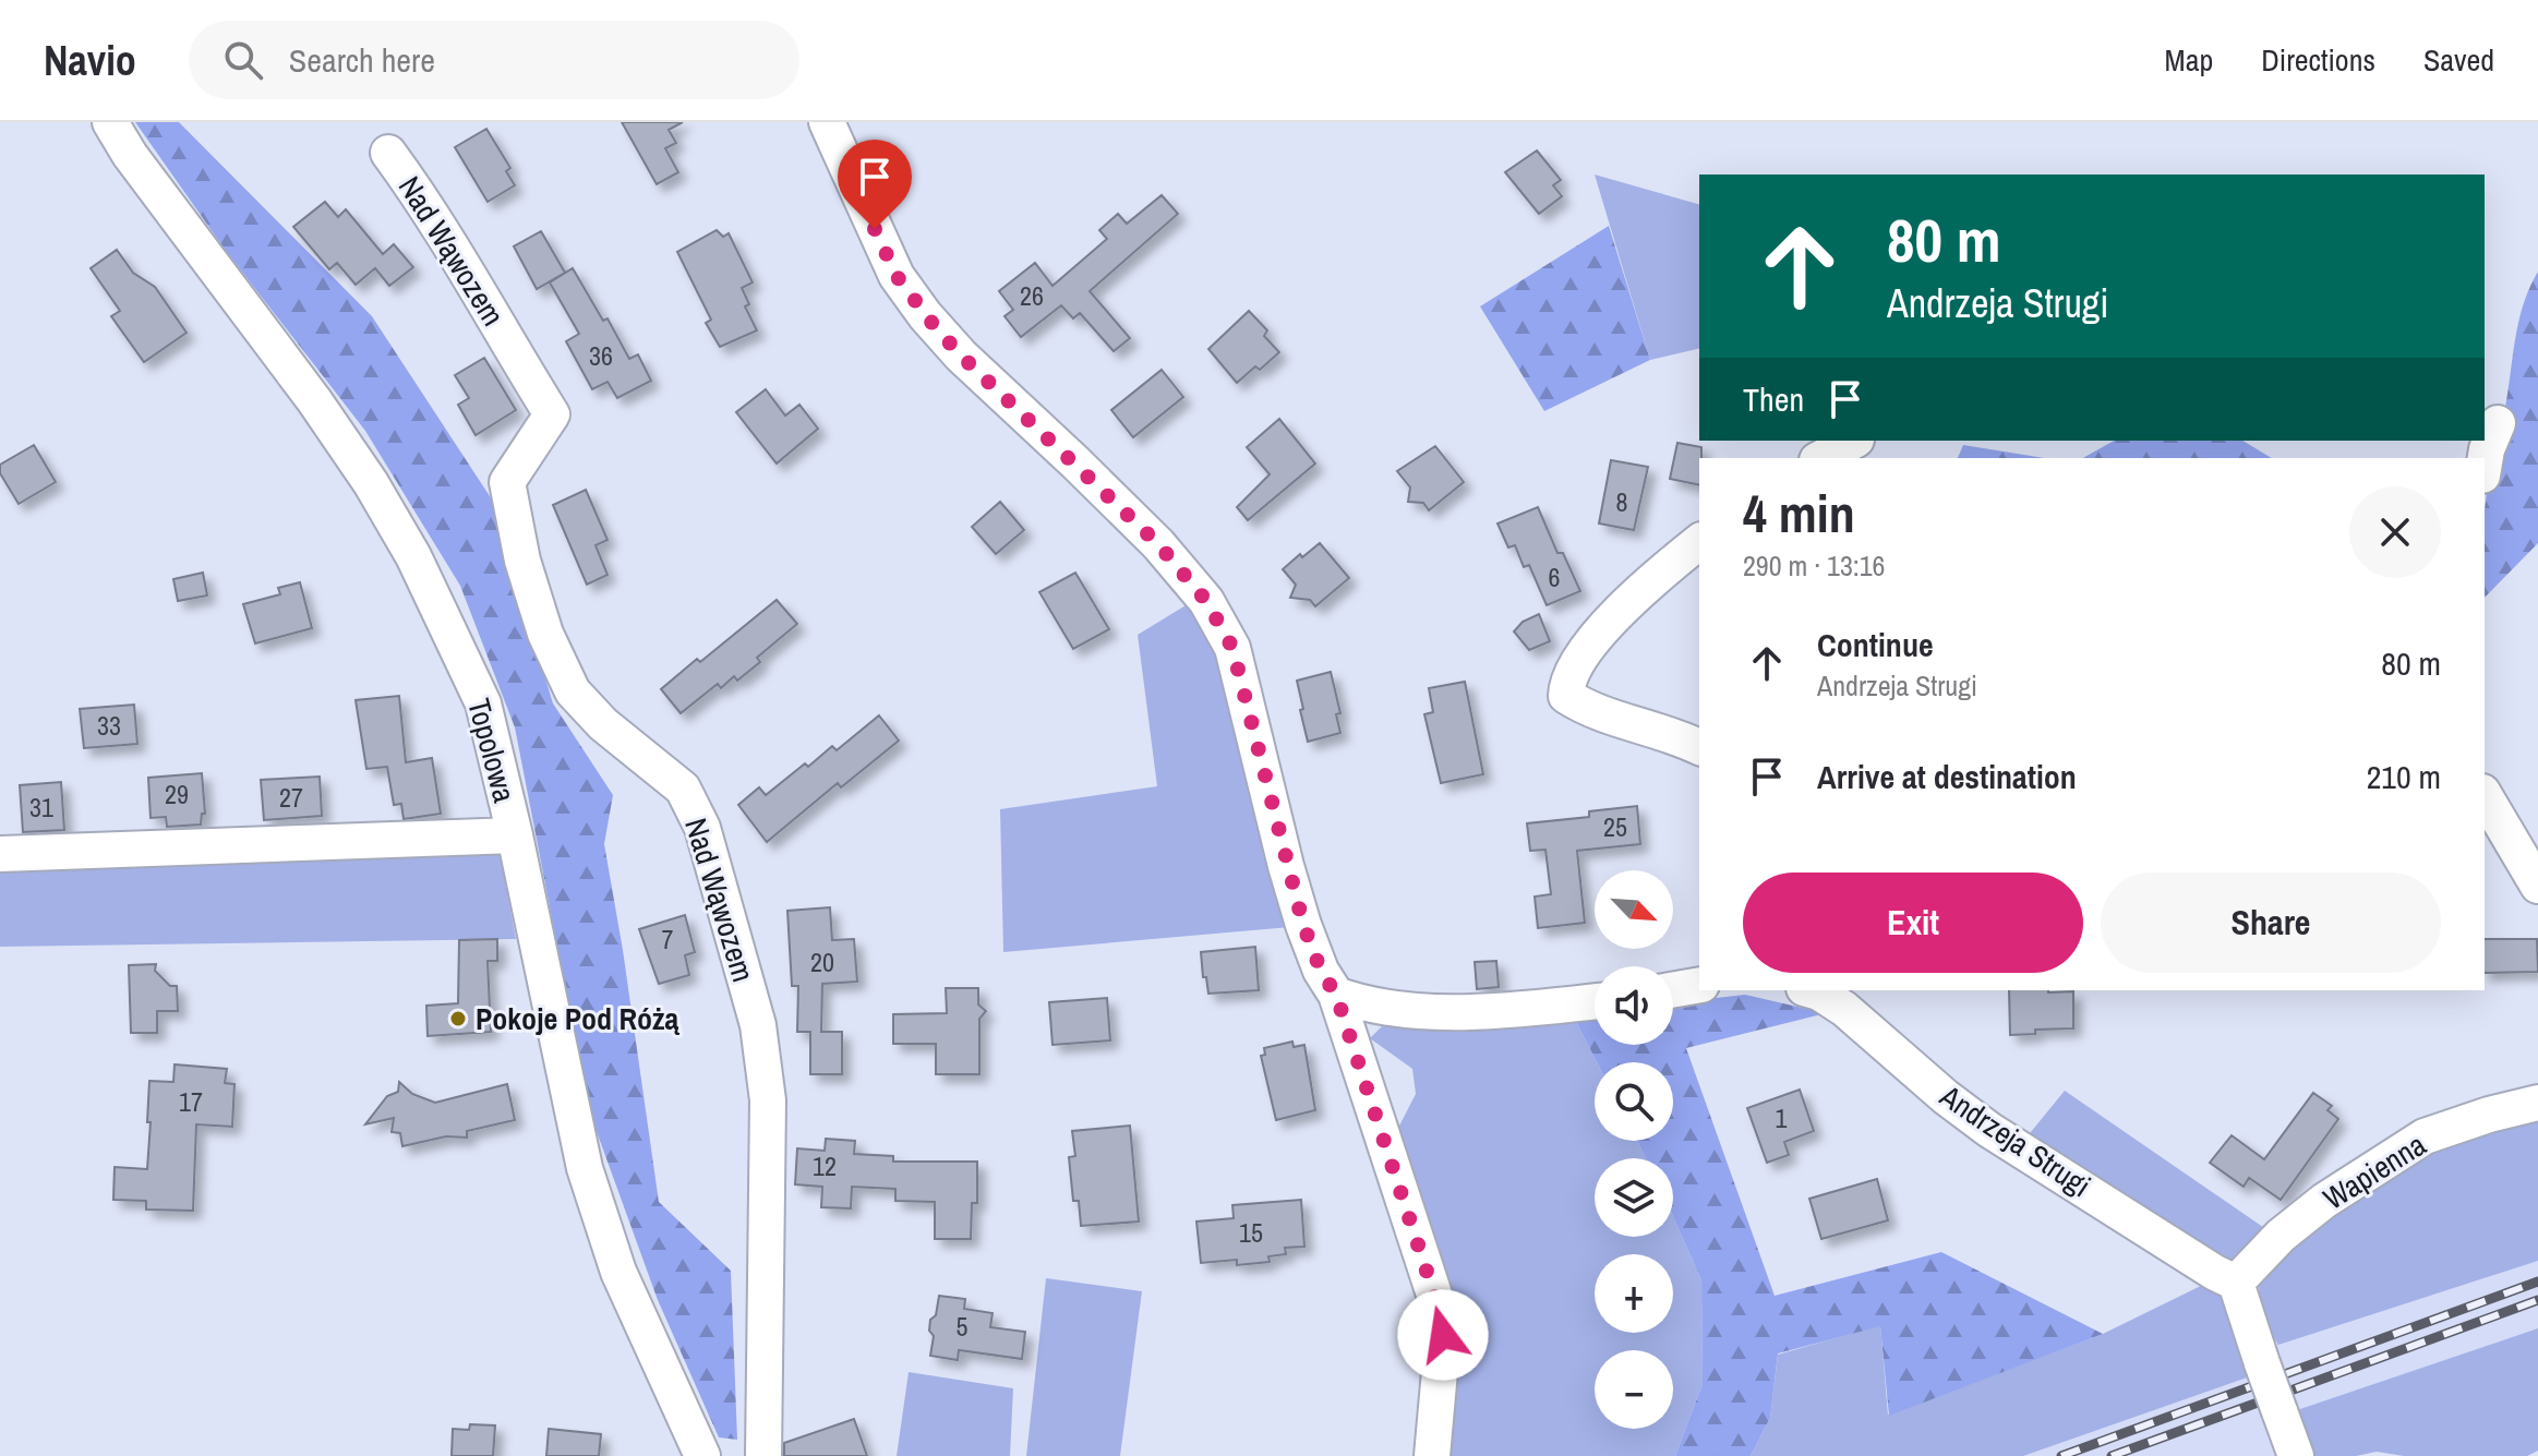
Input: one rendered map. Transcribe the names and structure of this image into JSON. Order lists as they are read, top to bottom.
{
  "streets": {
    "street": [
      "Nad Wąwozem",
      "Topolowa",
      "Andrzeja Strugi",
      "Wapienna"
    ]
  },
  "crossings": [
    ["Andrzeja Strugi", "Wapienna"]
  ],
  "places": ["Pokoje Pod Różą"],
  "house_numbers": [
    "26",
    "36",
    "8",
    "6",
    "33",
    "29",
    "27",
    "31",
    "25",
    "7",
    "20",
    "17",
    "1",
    "12",
    "15",
    "5"
  ],
  "north": "bottom right",
  "page": {
    "header": "Navio",
    "search": "Search here",
    "nav": ["Map", "Directions", "Saved"],
    "turn": ["80 m", "Andrzeja Strugi"],
    "then": "Then",
    "heading": ["4 min", "290 m · 13:16"],
    "list": [
      {
        "name": "Continue",
        "note": "Andrzeja Strugi",
        "value": "80 m"
      },
      {
        "name": "Arrive at destination",
        "value": "210 m"
      }
    ],
    "buttons": ["Exit", "Share"],
    "map_buttons": ["+", "−"]
  }
}
